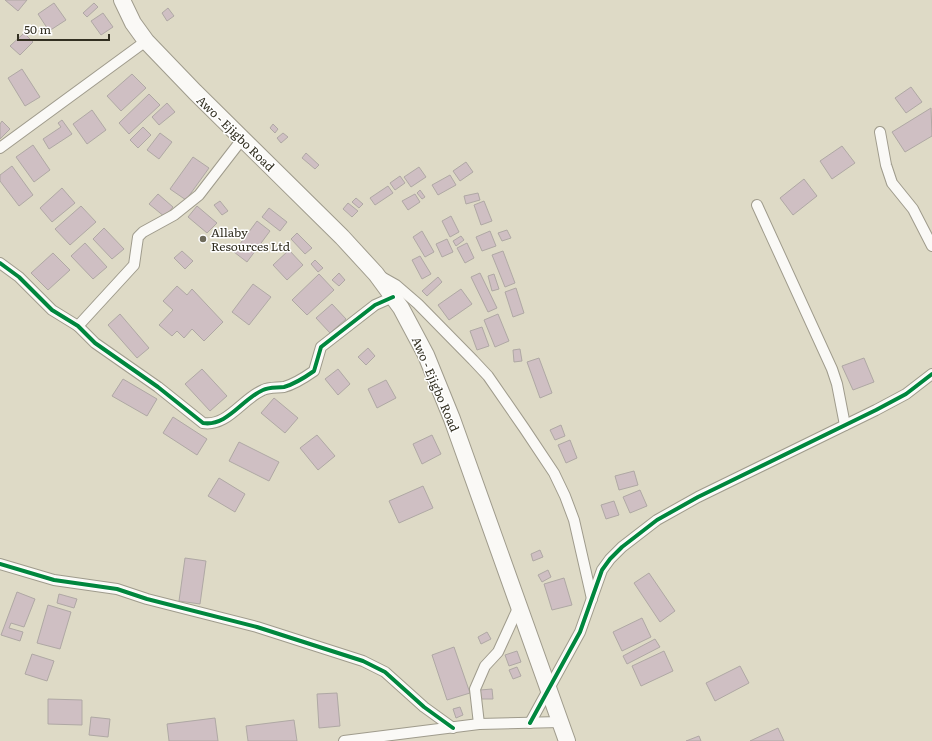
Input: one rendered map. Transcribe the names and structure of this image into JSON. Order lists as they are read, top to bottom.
{
  "streets": {
    "main road": ["Awo - Ejigbo Road"]
  },
  "places": ["Allaby Resources Ltd"],
  "scale_bar": "50 m"
}
